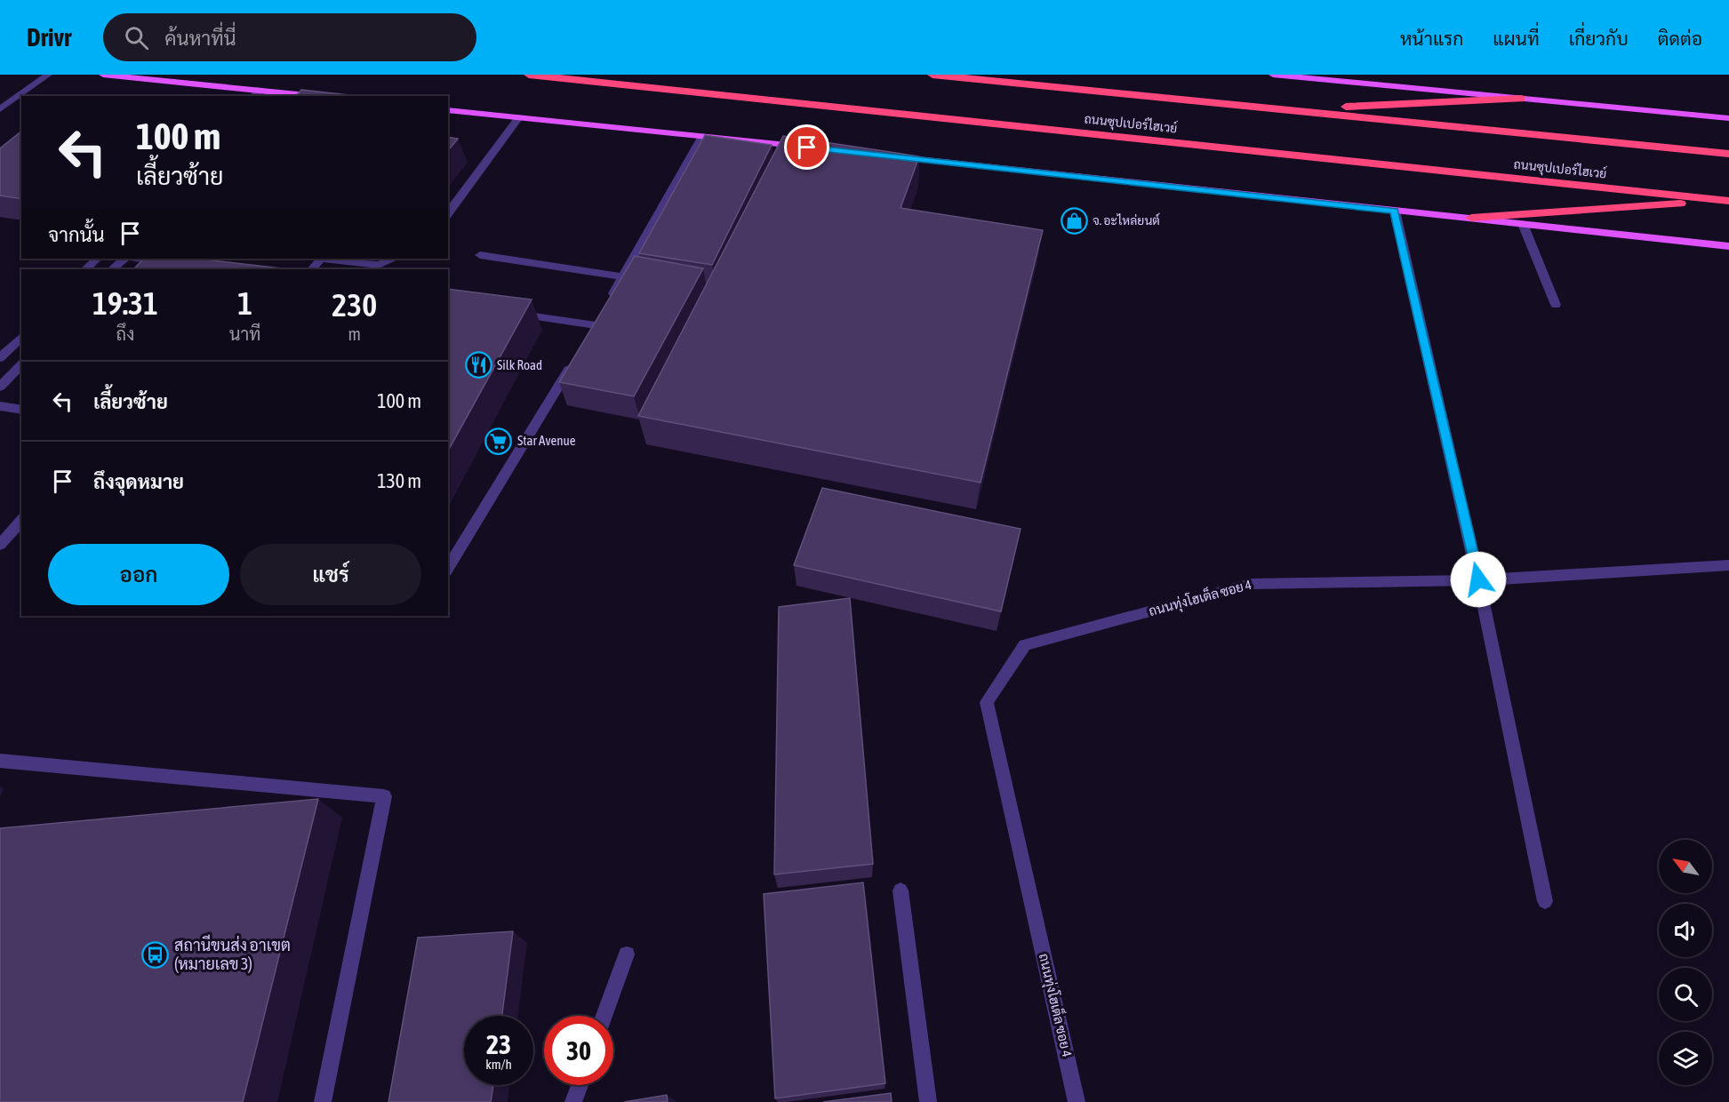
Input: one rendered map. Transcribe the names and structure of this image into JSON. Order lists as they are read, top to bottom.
{
  "streets": {
    "highway": ["ถนนซุปเปอร์ไฮเวย์"],
    "street": ["ถนนทุ่งโฮเต็ล ซอย 4"]
  },
  "places": {
    "shop": ["จ. อะไหล่ยนต์"],
    "restaurant": ["Silk Road"],
    "supermarket": ["Star Avenue"],
    "bus stop": ["สถานีขนส่ง อาเขต (หมายเลข 3)"]
  },
  "north": "top left",
  "page": {
    "header": "Drivr",
    "search": "ค้นหาที่นี่",
    "nav": [
      "หน้าแรก",
      "แผนที่",
      "เกี่ยวกับ",
      "ติดต่อ"
    ],
    "turn": ["100 m", "เลี้ยวซ้าย"],
    "then": "จากนั้น",
    "eta": [
      "19:31",
      "ถึง",
      "1",
      "นาที",
      "230",
      "m"
    ],
    "list": [
      {
        "name": "เลี้ยวซ้าย",
        "value": "100 m"
      },
      {
        "name": "ถึงจุดหมาย",
        "value": "130 m"
      }
    ],
    "buttons": ["ออก", "แชร์"],
    "speed": "23 km/h",
    "limit": "30"
  }
}
